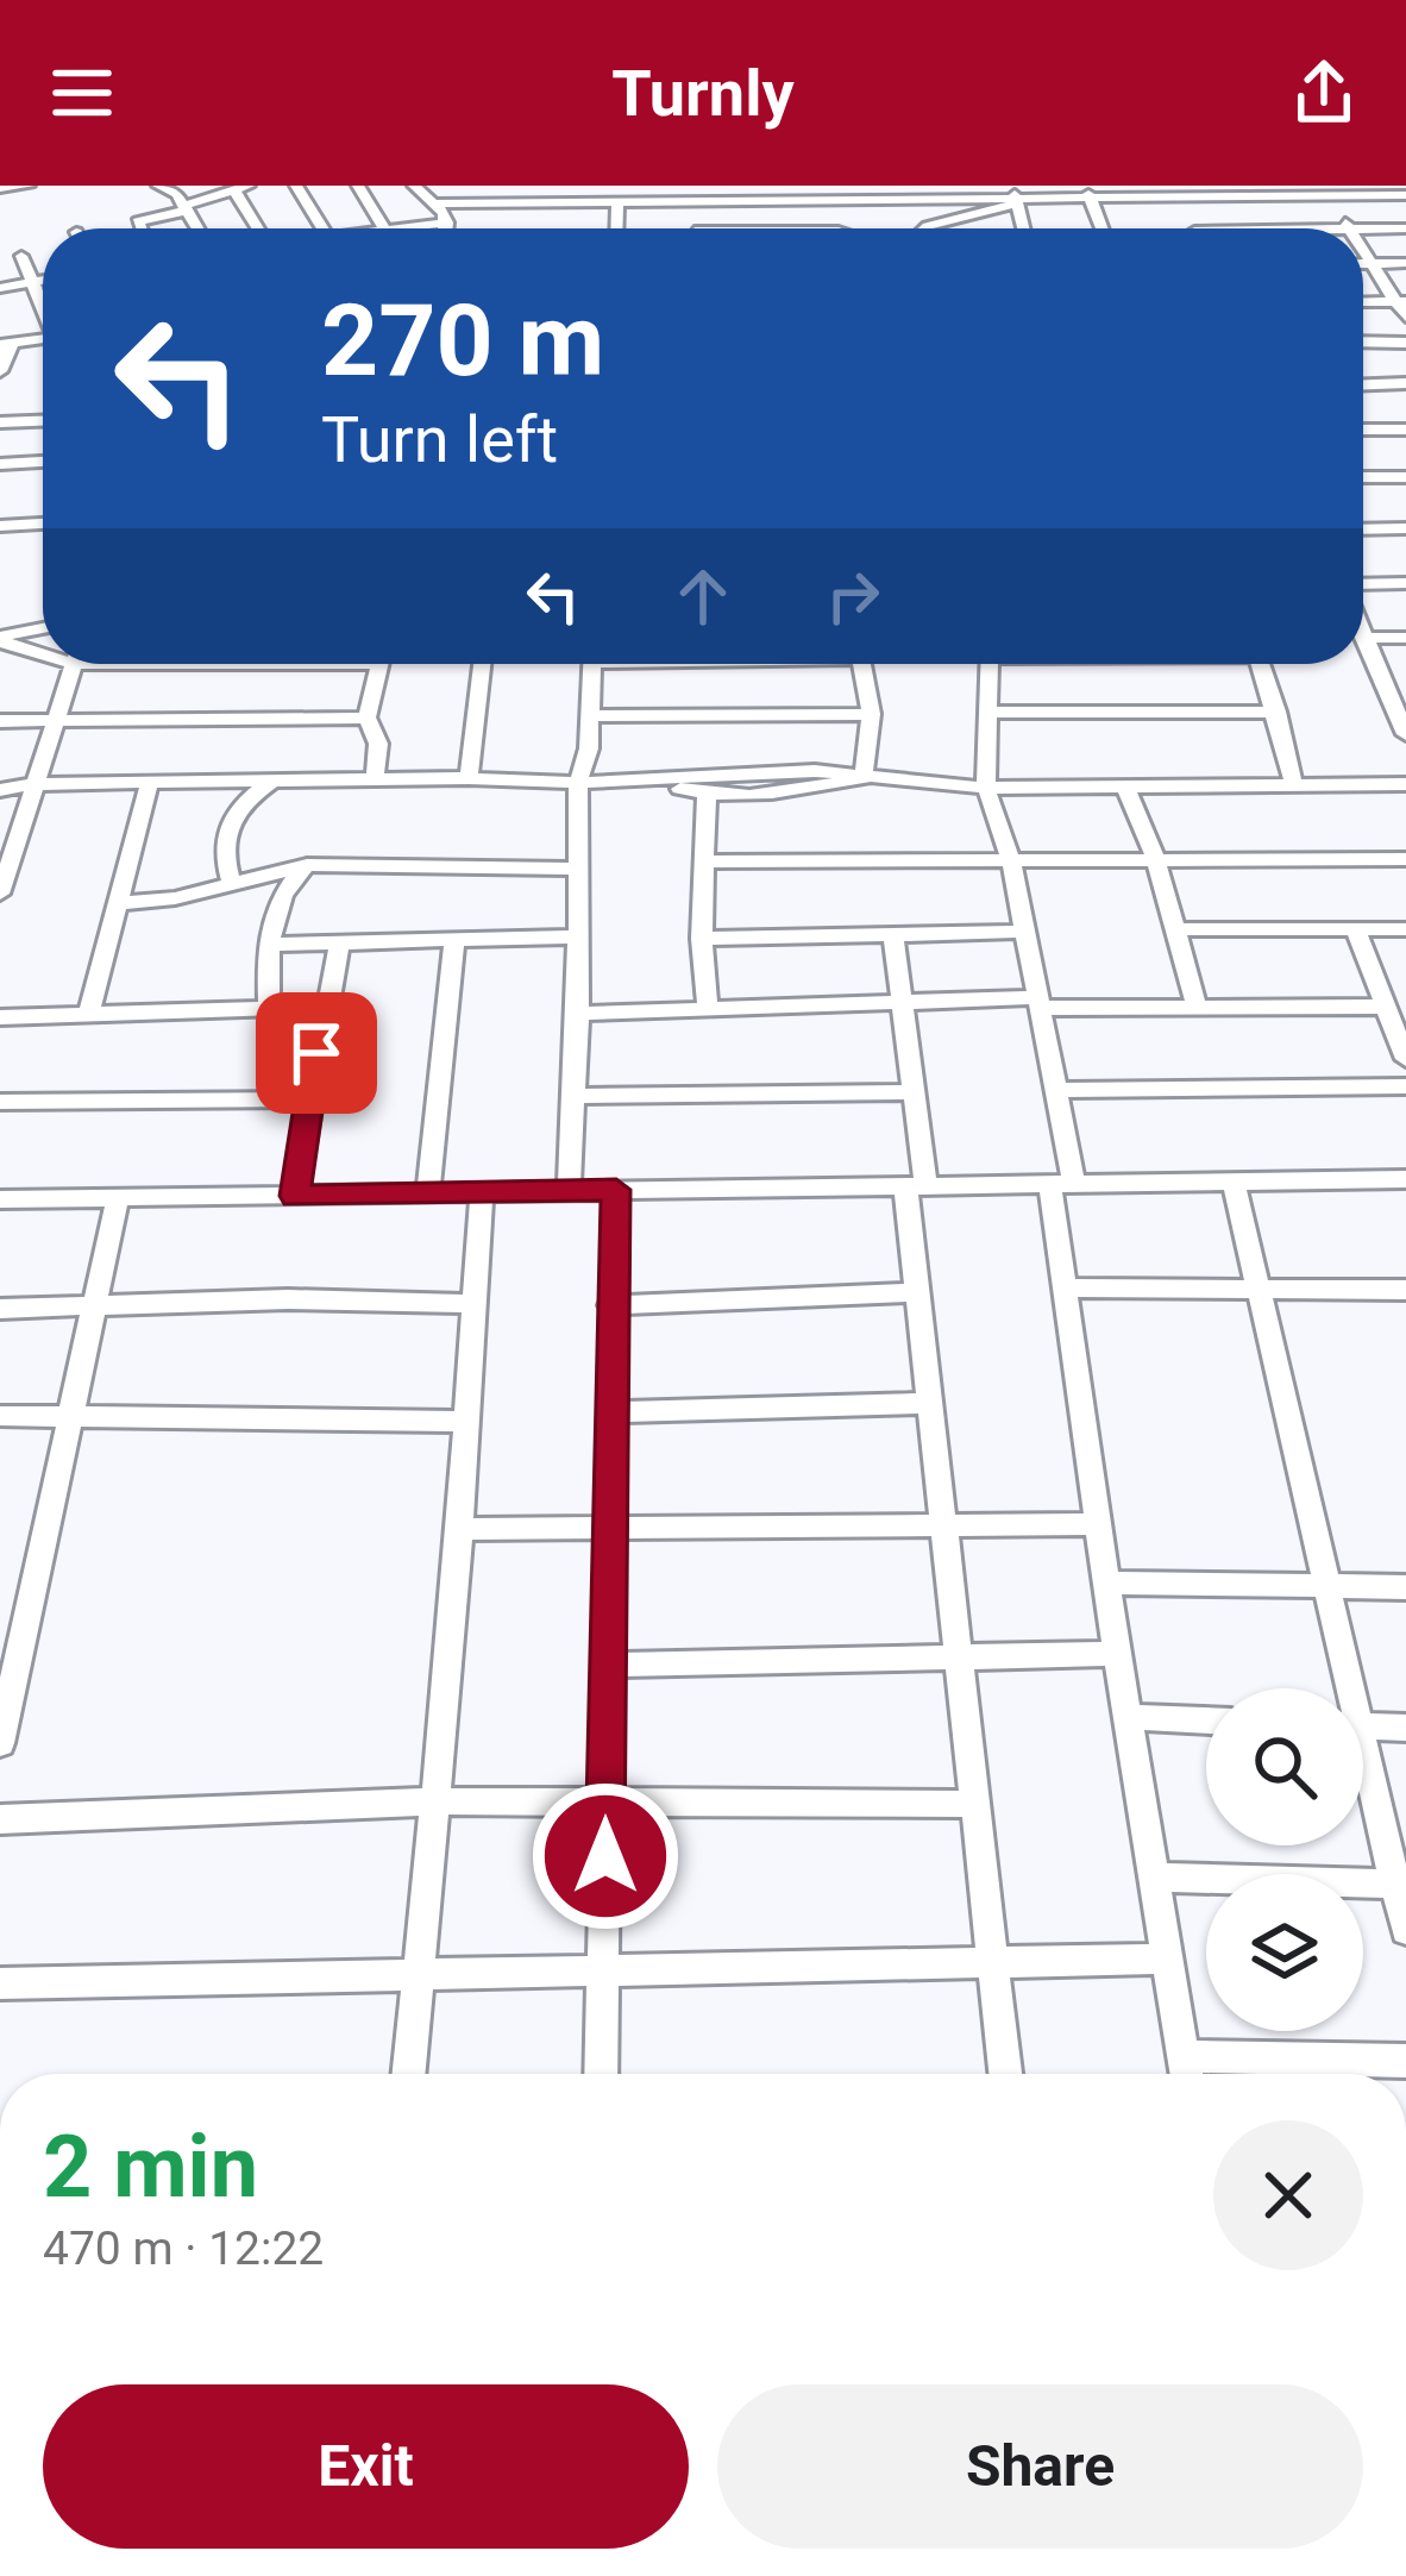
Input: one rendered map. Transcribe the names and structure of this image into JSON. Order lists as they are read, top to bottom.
{
  "page": {
    "header": "Turnly",
    "turn": ["270 m", "Turn left"],
    "heading": ["2 min", "470 m · 12:22"],
    "buttons": ["Exit", "Share"]
  }
}
